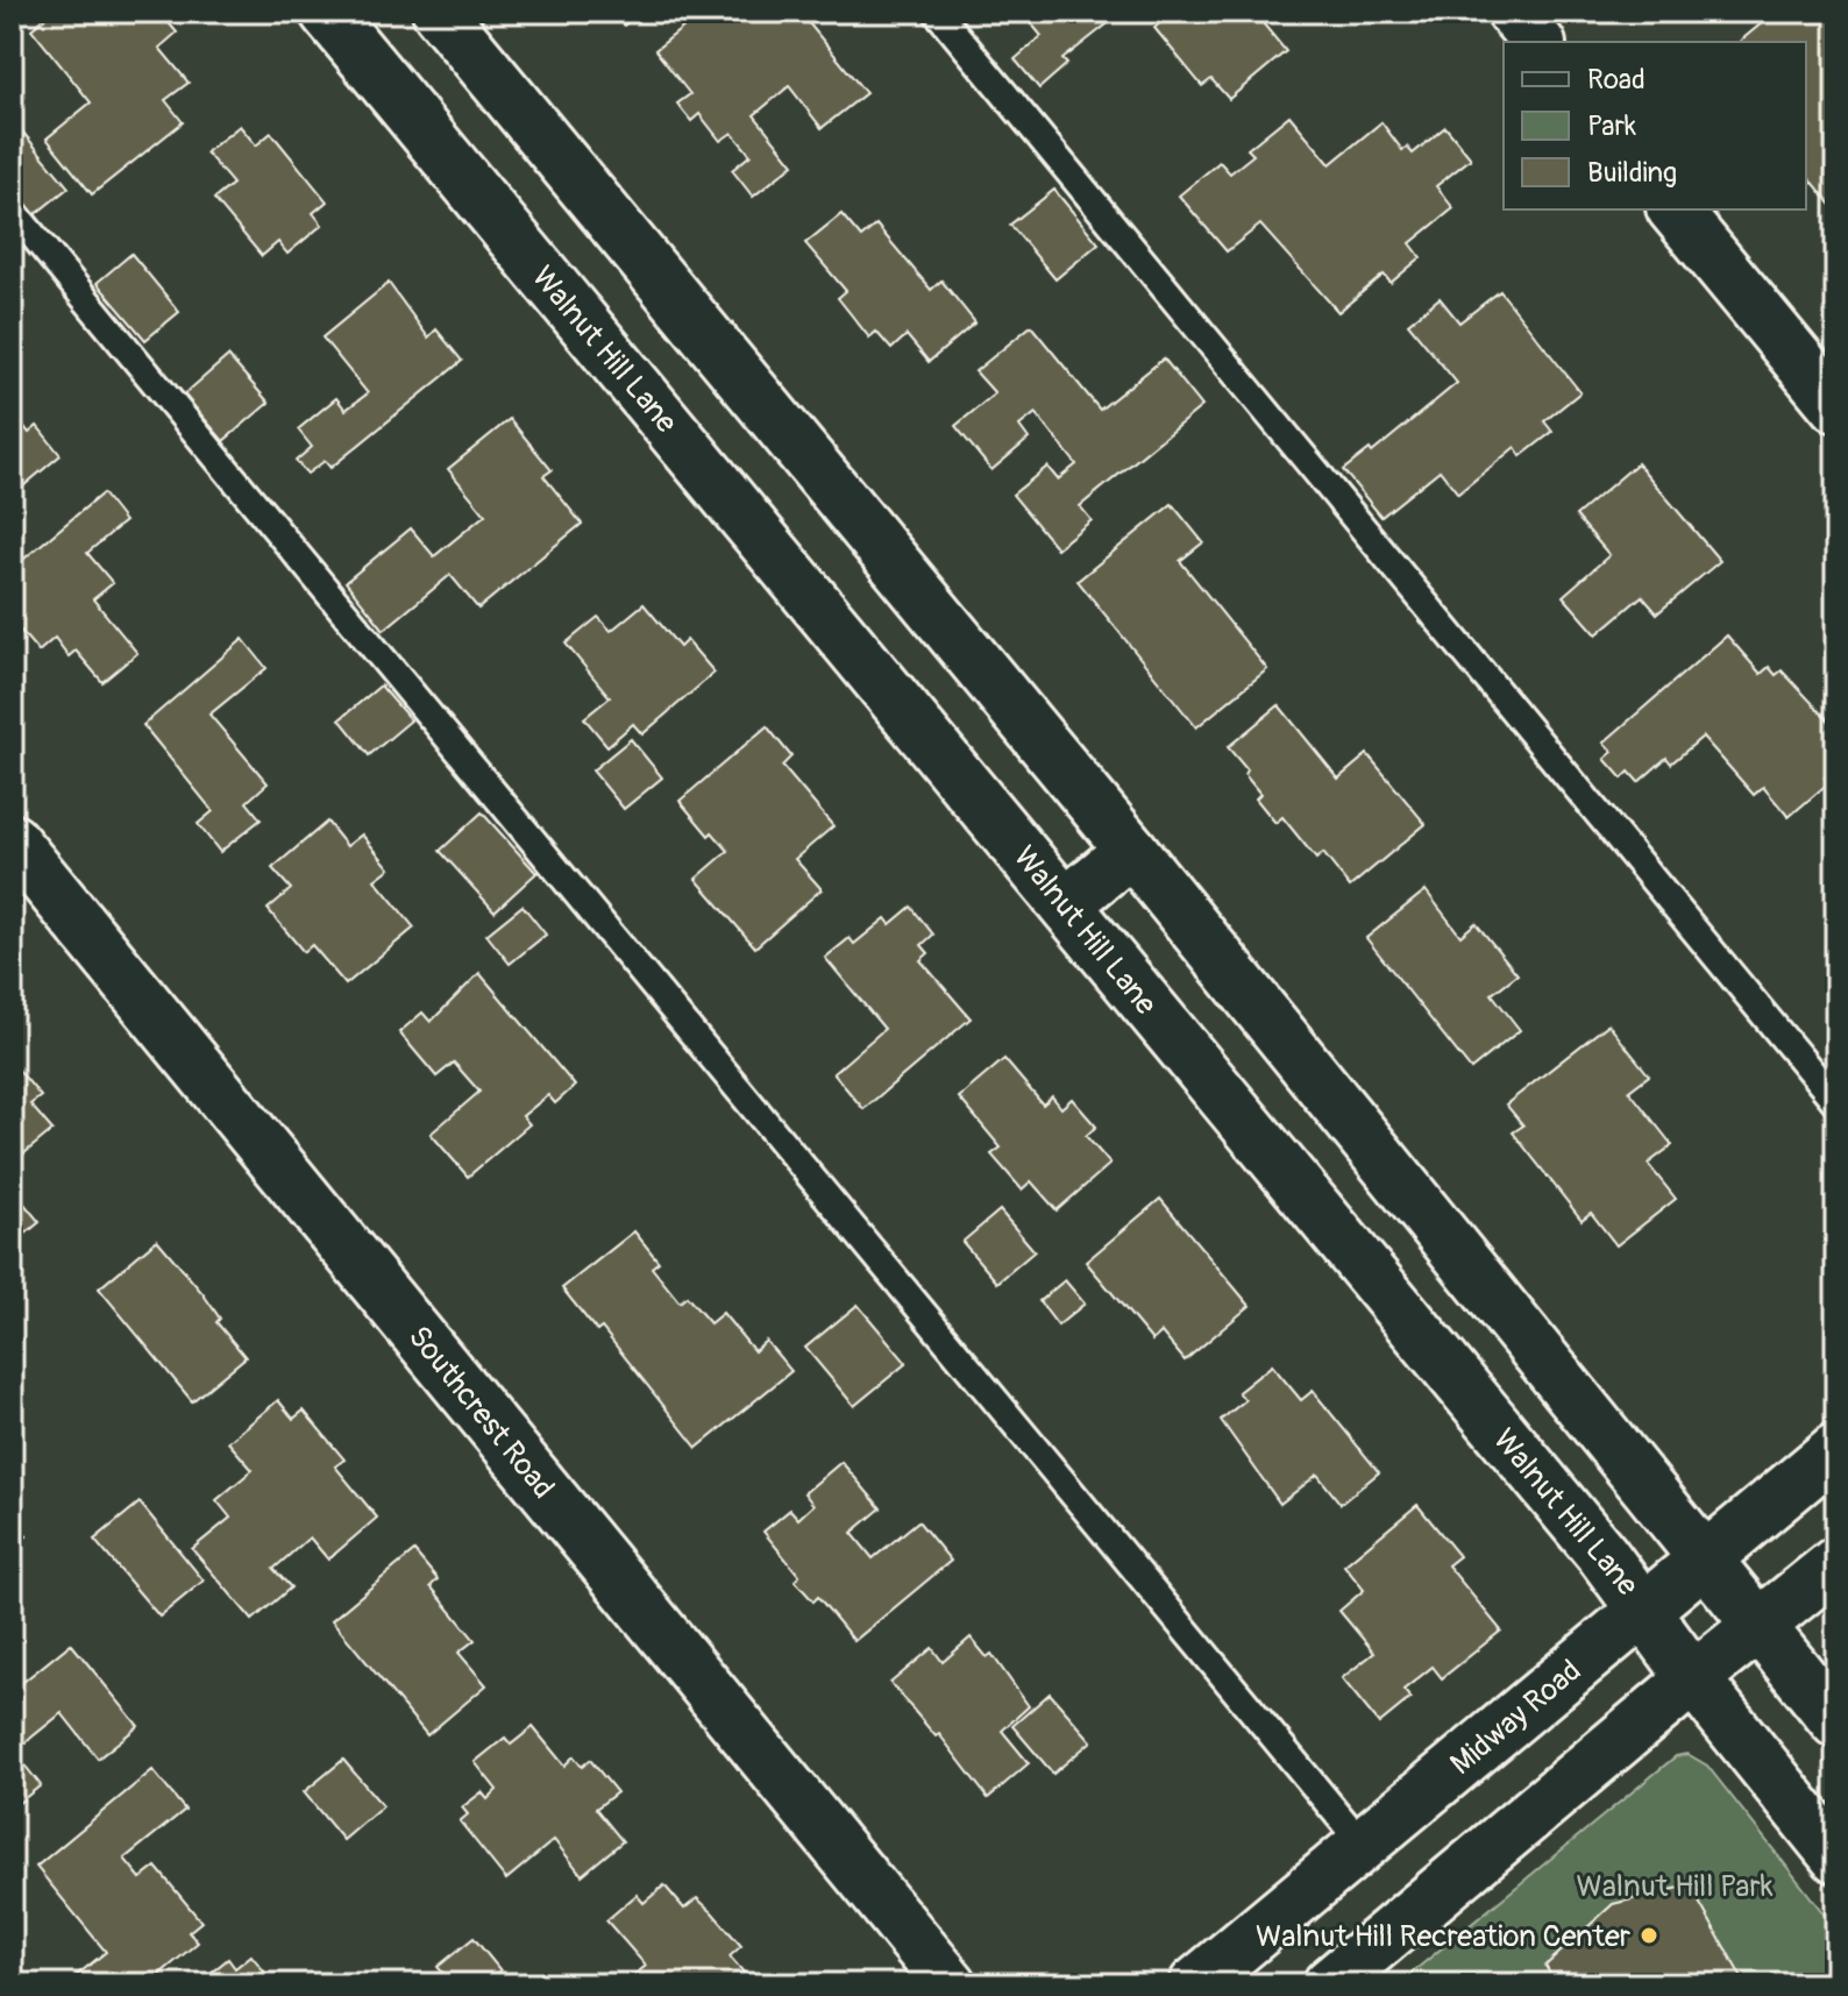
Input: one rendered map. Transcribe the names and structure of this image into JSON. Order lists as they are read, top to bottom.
{
  "streets": {
    "main road": ["Walnut Hill Lane", "Southcrest Road", "Midway Road"]
  },
  "crossings": [
    ["Walnut Hill Lane", "Midway Road"]
  ],
  "parks": ["Walnut Hill Park"],
  "places": ["Walnut Hill Recreation Center"],
  "legend": ["Road", "Park", "Building"]
}
